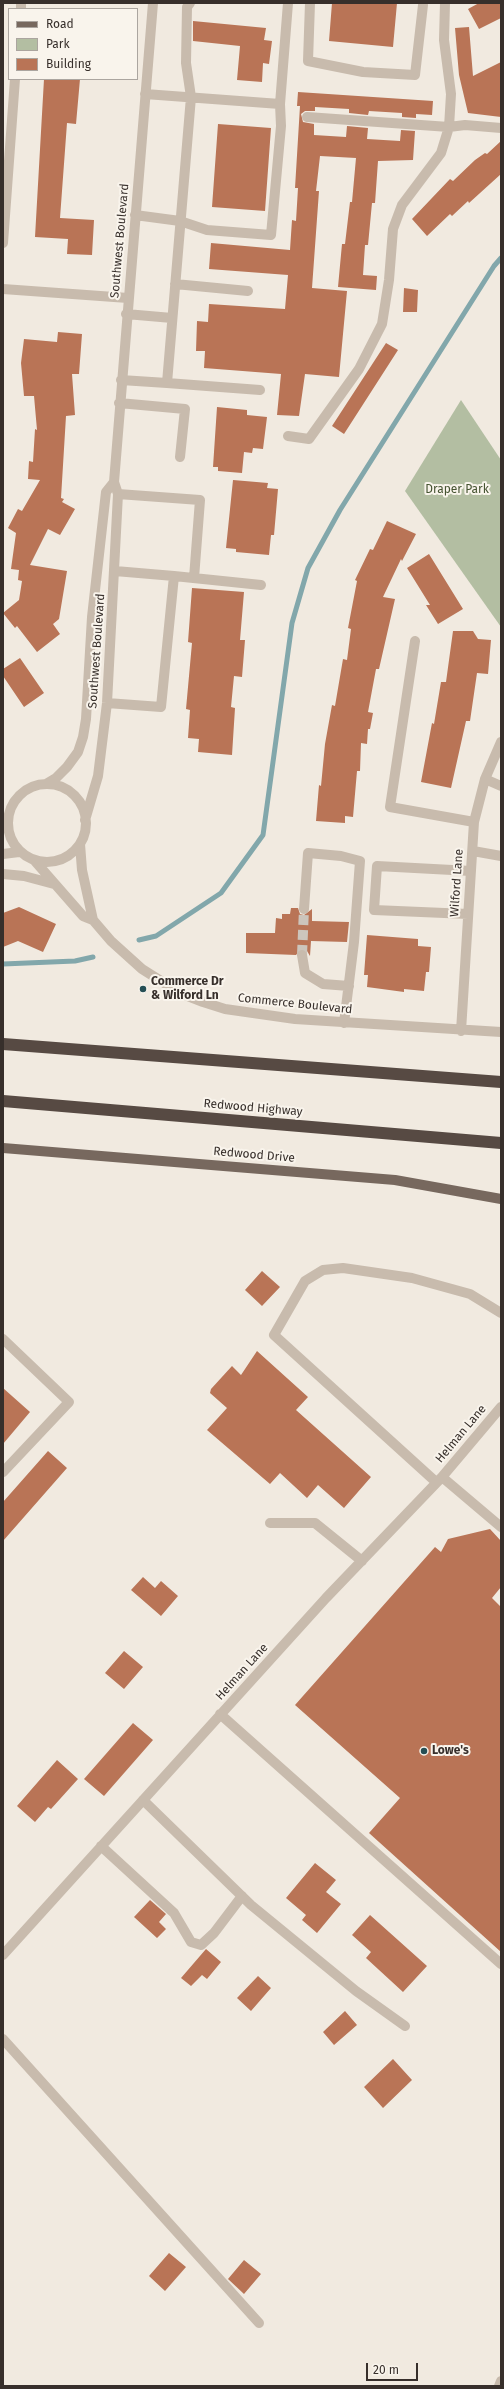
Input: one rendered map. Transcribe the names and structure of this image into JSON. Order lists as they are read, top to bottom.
{
  "streets": {
    "highway": ["Redwood Highway"],
    "main road": ["Redwood Drive"],
    "street": [
      "Southwest Boulevard",
      "Wilford Lane",
      "Commerce Boulevard",
      "Helman Lane"
    ]
  },
  "crossings": [
    ["Southwest Boulevard", "Commerce Boulevard"],
    ["Wilford Lane", "Commerce Boulevard"]
  ],
  "parks": ["Draper Park"],
  "places": ["Commerce Dr & Wilford Ln", "Lowe's"],
  "legend": ["Road", "Park", "Building"],
  "scale_bar": "20 m"
}
